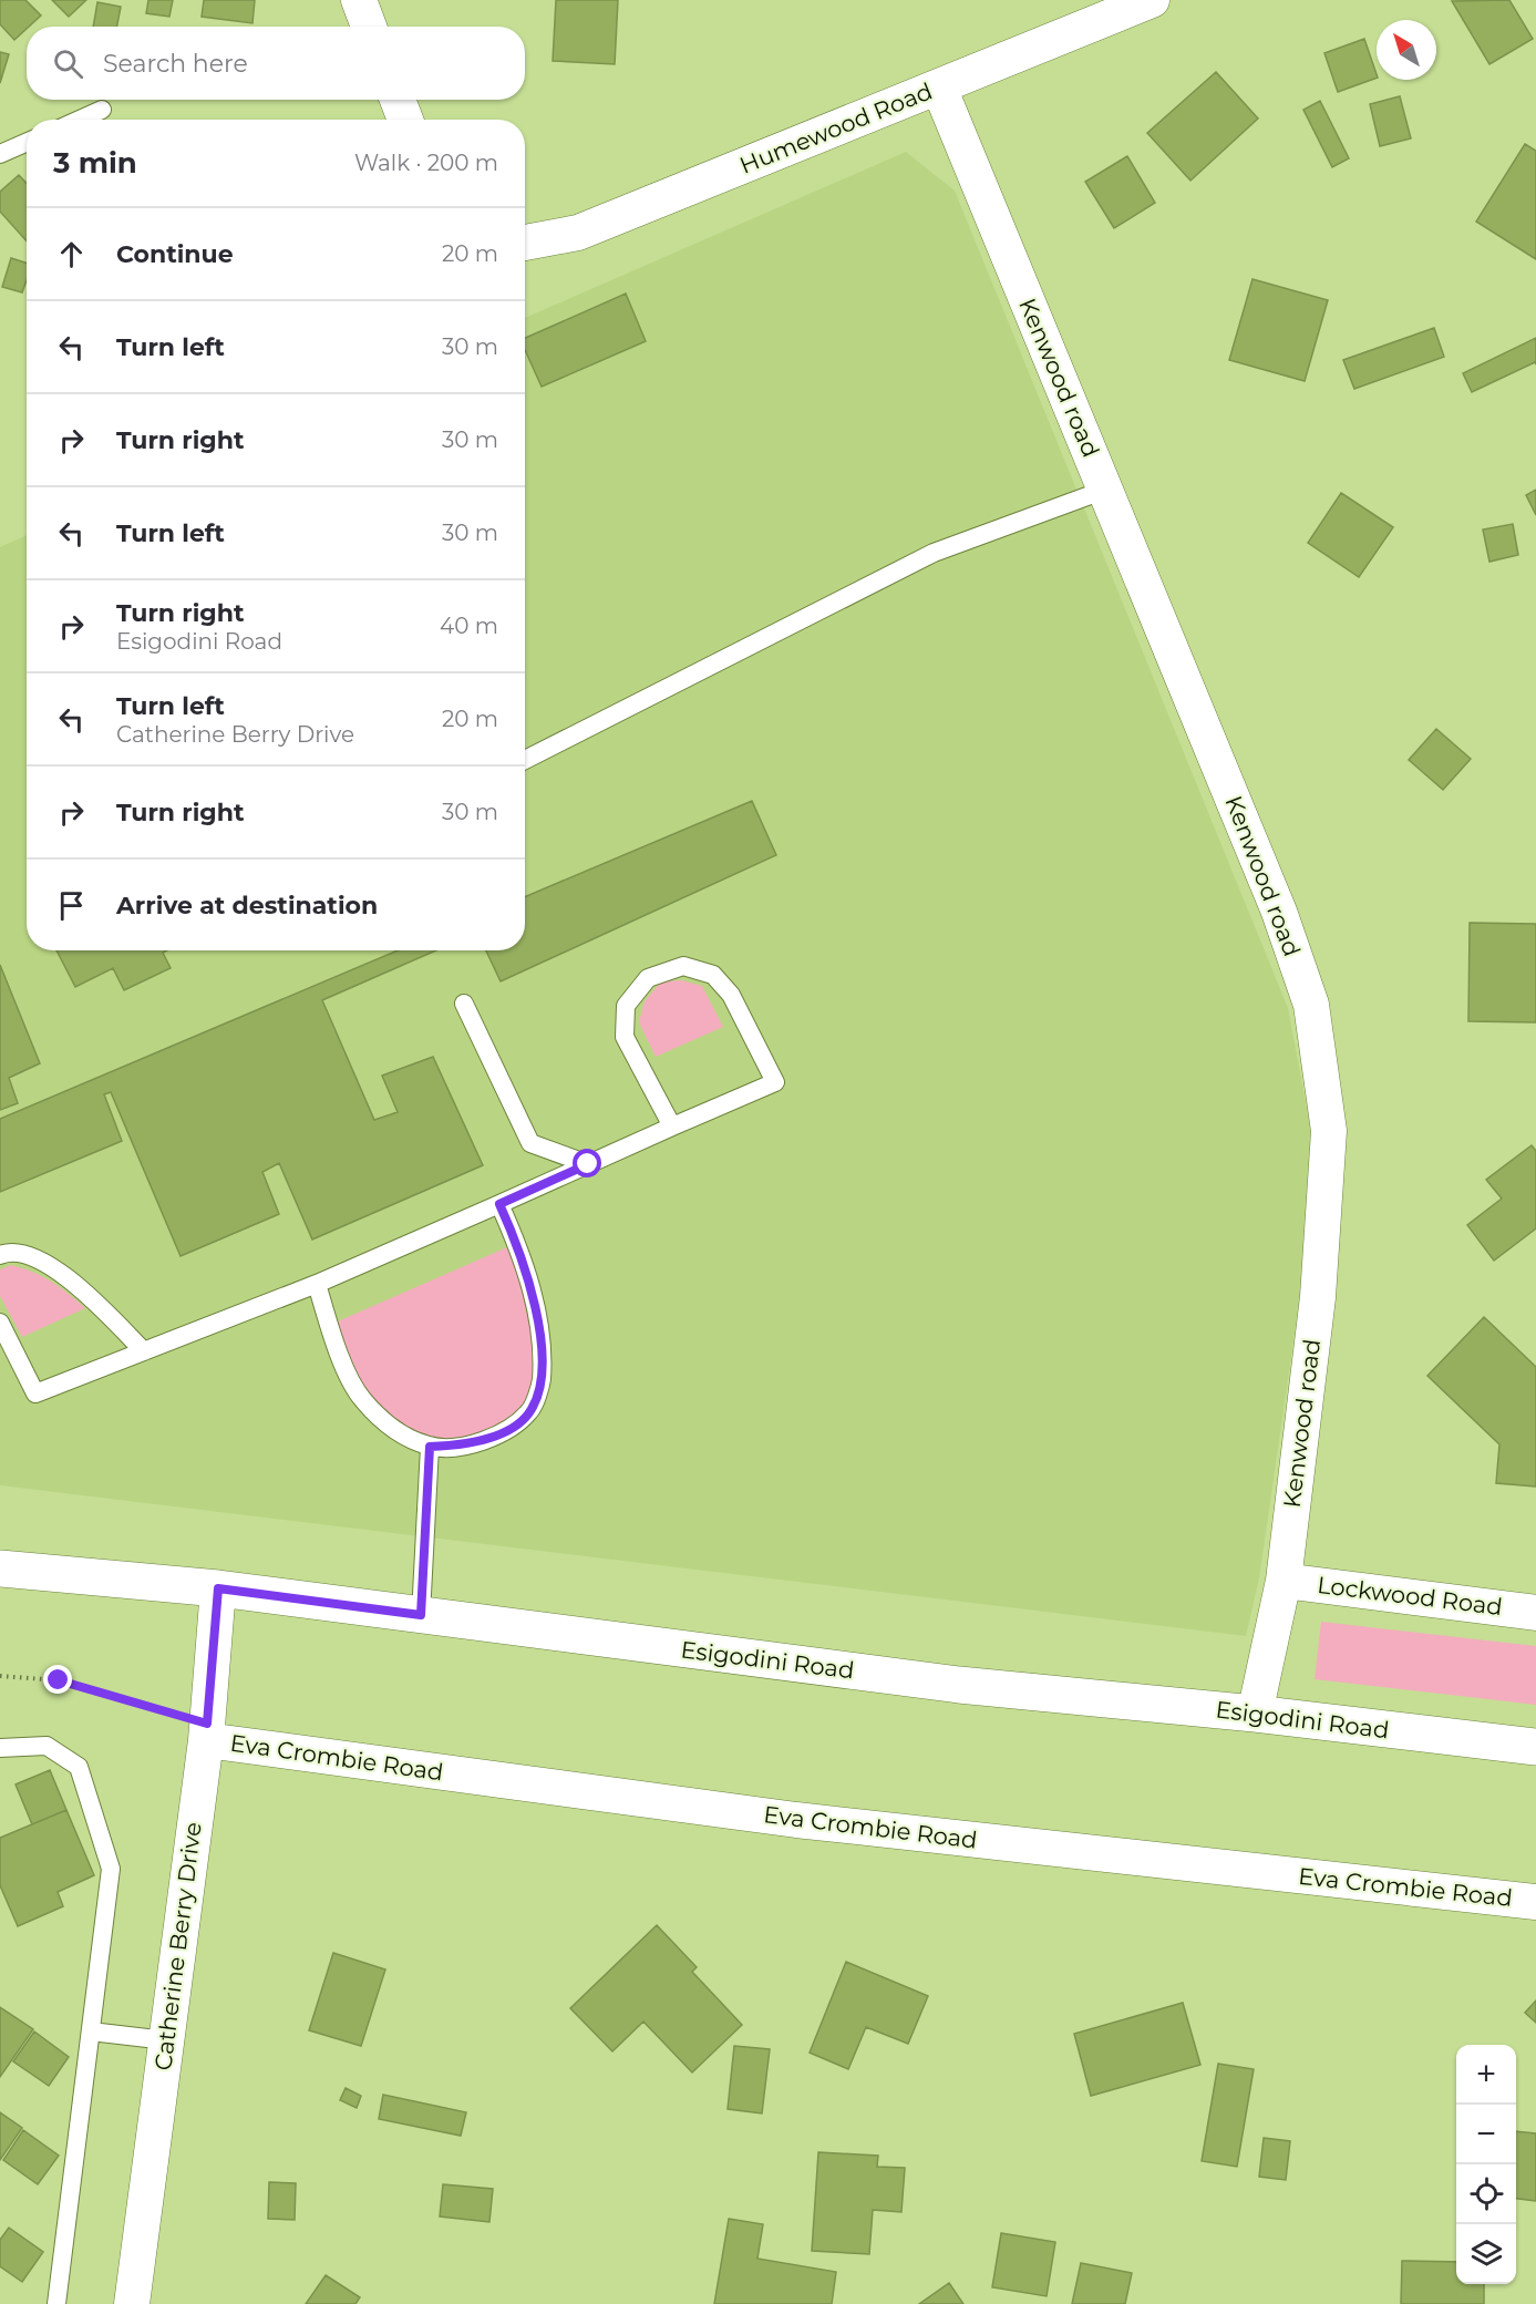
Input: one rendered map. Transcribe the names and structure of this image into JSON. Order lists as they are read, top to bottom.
{
  "streets": {
    "main road": ["Esigodini Road"],
    "street": [
      "Humewood Road",
      "Kenwood road",
      "Lockwood Road",
      "Eva Crombie Road",
      "Catherine Berry Drive"
    ]
  },
  "crossings": [
    ["Humewood Road", "Kenwood road"],
    ["Kenwood road", "Lockwood Road"],
    ["Kenwood road", "Esigodini Road"],
    ["Esigodini Road", "Catherine Berry Drive"],
    ["Eva Crombie Road", "Catherine Berry Drive"]
  ],
  "north": "top left",
  "page": {
    "search": "Search here",
    "heading": ["3 min", "Walk · 200 m"],
    "list": [
      ["Continue", "20 m"],
      ["Turn left", "30 m"],
      ["Turn right", "30 m"],
      ["Turn left", "30 m"],
      ["Turn right", "Esigodini Road", "40 m"],
      ["Turn left", "Catherine Berry Drive", "20 m"],
      ["Turn right", "30 m"],
      "Arrive at destination"
    ],
    "map_buttons": ["+", "−"]
  }
}
